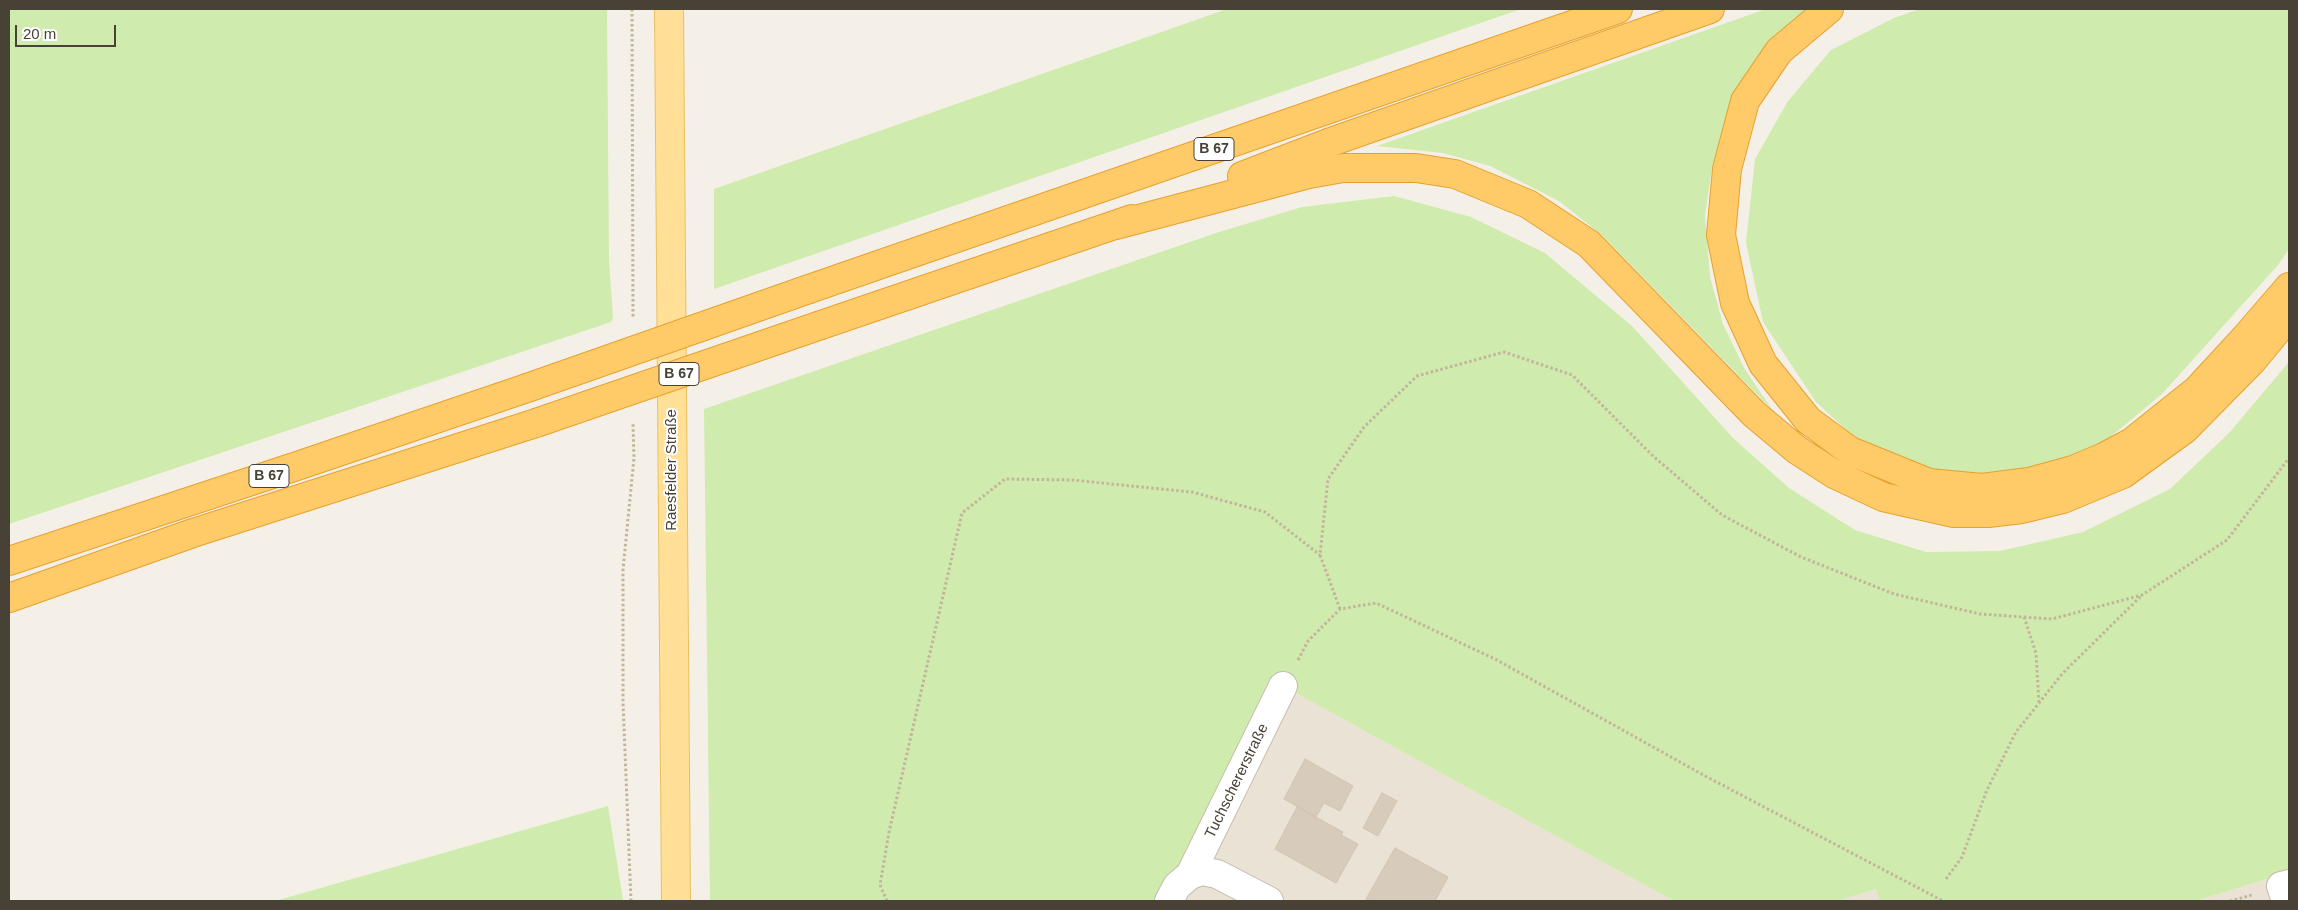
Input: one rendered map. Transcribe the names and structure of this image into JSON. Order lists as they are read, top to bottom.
{
  "streets": {
    "highway": ["B 67"],
    "main road": ["Raesfelder Straße"],
    "street": ["Tuchschererstraße"]
  },
  "scale_bar": "20 m"
}
